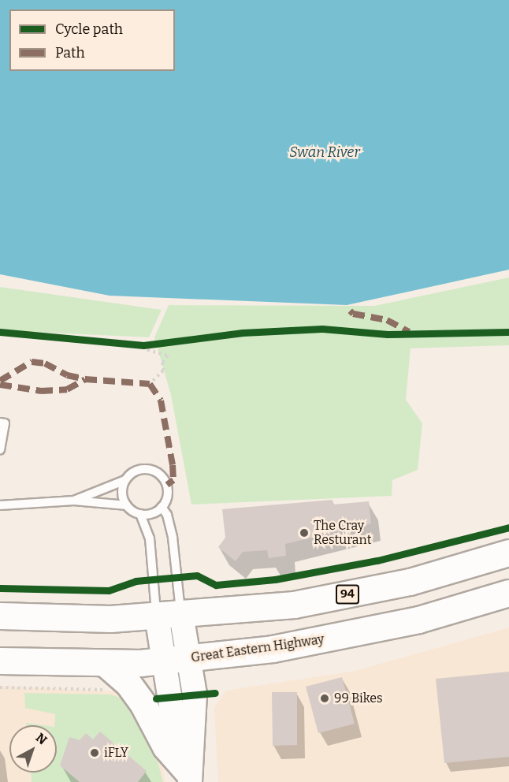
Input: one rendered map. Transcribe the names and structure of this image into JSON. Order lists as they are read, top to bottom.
{
  "streets": {
    "highway": ["94", "Great Eastern Highway"]
  },
  "water": ["Swan River"],
  "places": ["The Cray Resturant", "99 Bikes", "iFLY"],
  "legend": ["Cycle path", "Path"],
  "north": "top right"
}
